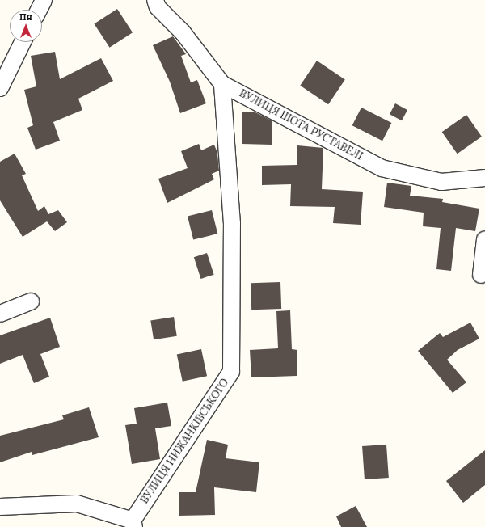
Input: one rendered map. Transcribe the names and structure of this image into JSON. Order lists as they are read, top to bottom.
{
  "streets": {
    "street": ["ВУЛИЦЯ ШОТА РУСТАВЕЛІ", "ВУЛИЦЯ НИЖАНКІВСЬКОГО"]
  },
  "crossings": [
    ["ВУЛИЦЯ ШОТА РУСТАВЕЛІ", "ВУЛИЦЯ НИЖАНКІВСЬКОГО"]
  ],
  "north": "top"
}
